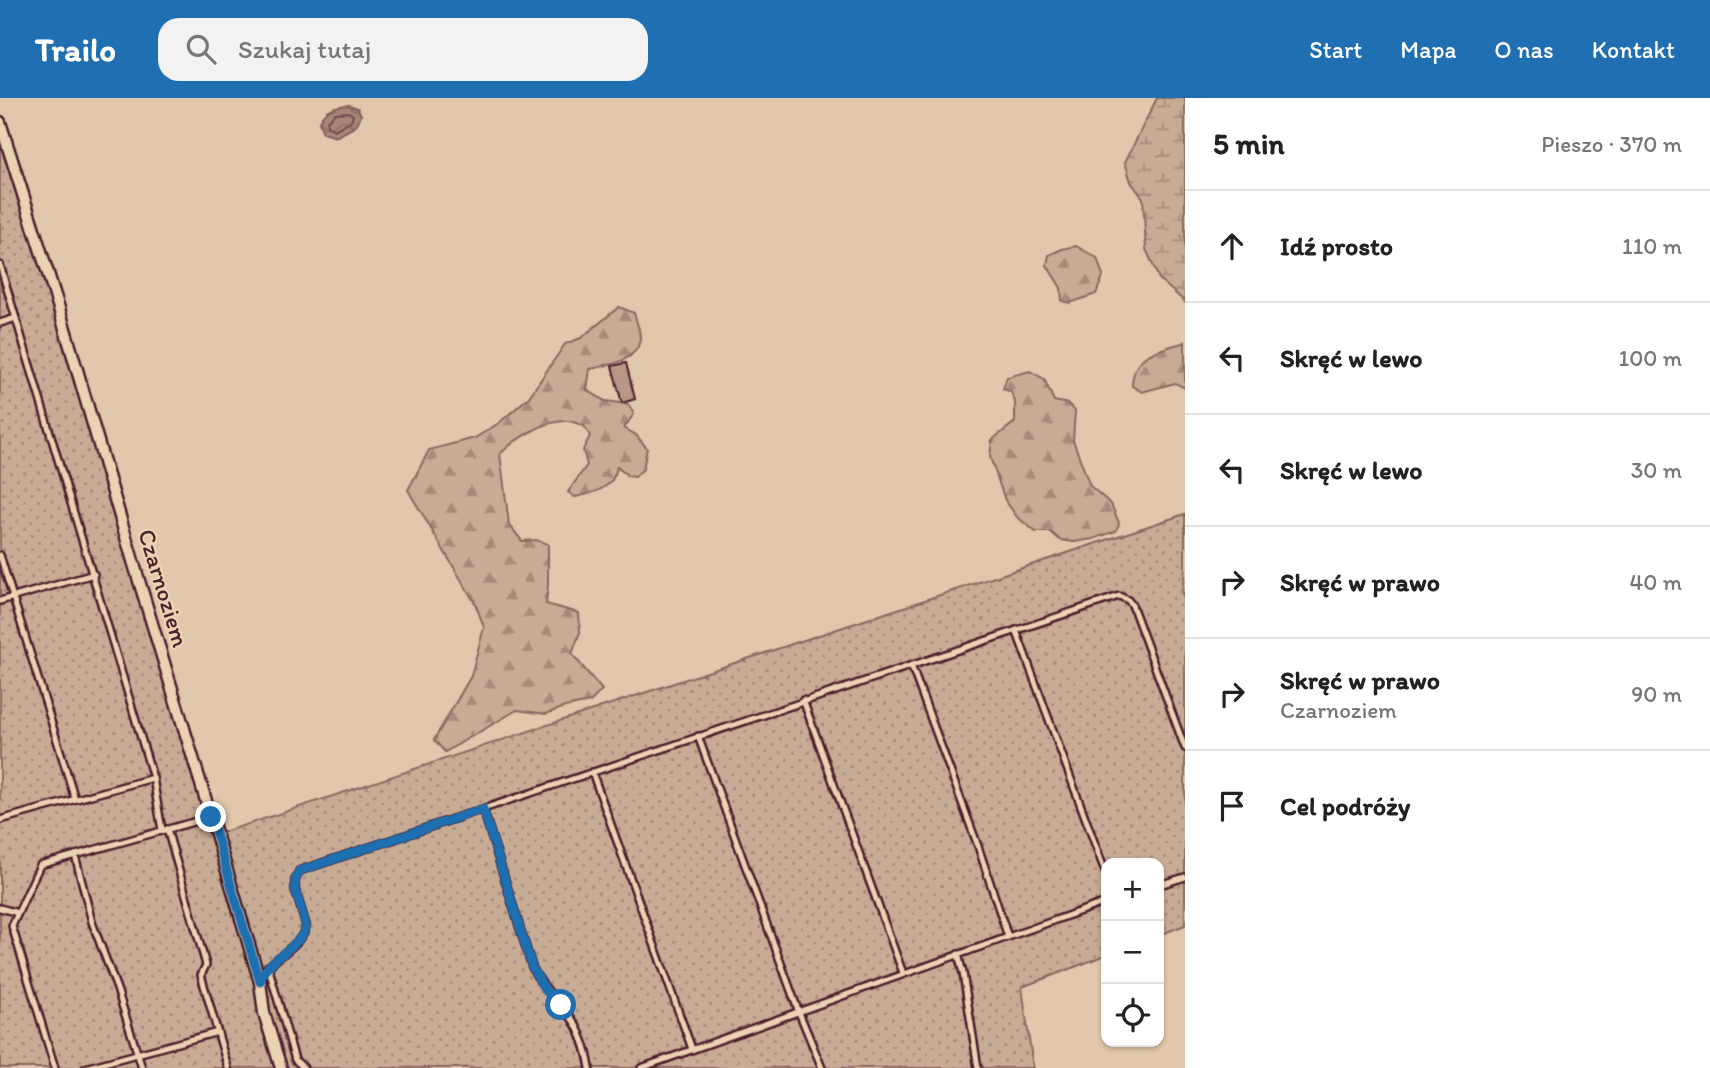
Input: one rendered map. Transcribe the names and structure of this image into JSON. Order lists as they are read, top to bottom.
{
  "streets": {
    "street": ["Czarnoziem"]
  },
  "page": {
    "header": "Trailo",
    "search": "Szukaj tutaj",
    "nav": [
      "Start",
      "Mapa",
      "O nas",
      "Kontakt"
    ],
    "heading": ["5 min", "Pieszo · 370 m"],
    "list": [
      ["Idź prosto", "110 m"],
      ["Skręć w lewo", "100 m"],
      ["Skręć w lewo", "30 m"],
      ["Skręć w prawo", "40 m"],
      ["Skręć w prawo", "Czarnoziem", "90 m"],
      "Cel podróży"
    ],
    "map_buttons": ["+", "−"]
  }
}
